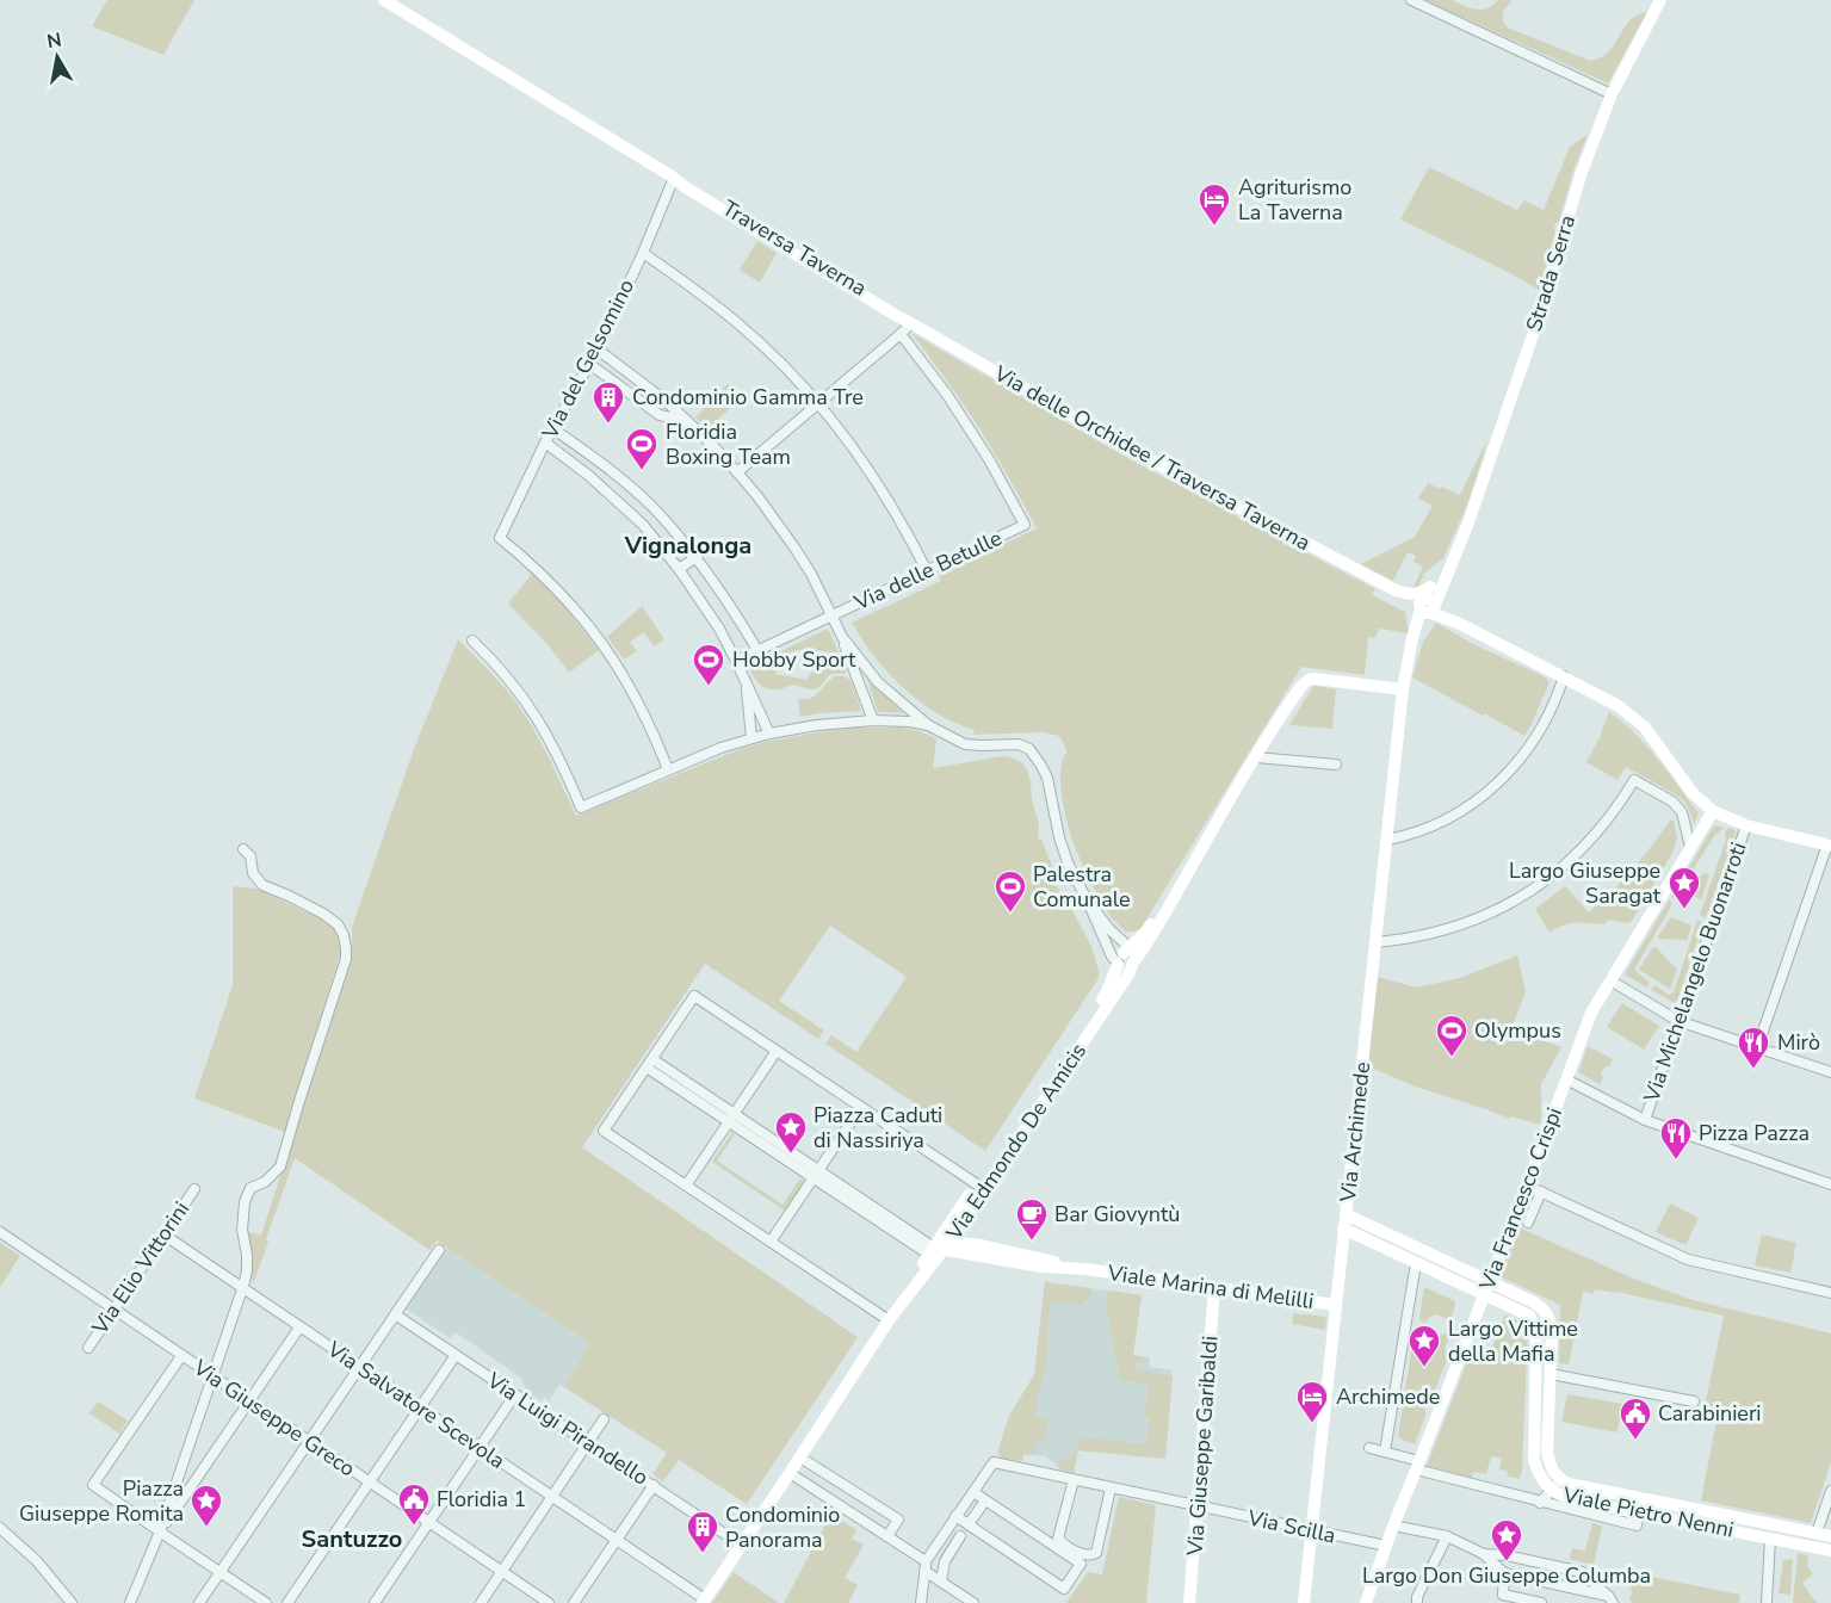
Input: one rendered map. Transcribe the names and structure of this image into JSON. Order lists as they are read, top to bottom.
{
  "streets": {
    "main road": [
      "Strada Serra",
      "Via delle Orchidee / Traversa Taverna",
      "Via Archimede",
      "Via Edmondo De Amicis",
      "Via Francesco Crispi",
      "Viale Marina di Melilli",
      "Via Giuseppe Garibaldi",
      "Viale Pietro Nenni"
    ],
    "street": [
      "Via del Gelsomino",
      "Via delle Betulle",
      "Via Michelangelo Buonarroti",
      "Via Elio Vittorini",
      "Via Salvatore Scevola",
      "Via Giuseppe Greco",
      "Via Luigi Pirandello",
      "Via Scilla"
    ]
  },
  "crossings": [
    ["Strada Serra", "Via delle Orchidee / Traversa Taverna"],
    ["Strada Serra", "Via Archimede"],
    ["Via del Gelsomino", "Via delle Orchidee / Traversa Taverna"],
    ["Via delle Orchidee / Traversa Taverna", "Via Archimede"],
    ["Via delle Orchidee / Traversa Taverna", "Via Francesco Crispi"],
    ["Via Archimede", "Viale Marina di Melilli"],
    ["Via Archimede", "Via Scilla"],
    ["Via Edmondo De Amicis", "Viale Marina di Melilli"],
    ["Via Edmondo De Amicis", "Via Salvatore Scevola"],
    ["Via Edmondo De Amicis", "Via Luigi Pirandello"],
    ["Via Francesco Crispi", "Via Scilla"],
    ["Via Elio Vittorini", "Via Salvatore Scevola"],
    ["Via Elio Vittorini", "Via Giuseppe Greco"],
    ["Viale Marina di Melilli", "Via Giuseppe Garibaldi"],
    ["Via Giuseppe Garibaldi", "Via Scilla"]
  ],
  "districts": ["Vignalonga", "Santuzzo"],
  "places": {
    "hotel": ["Agriturismo La Taverna", "Archimede"],
    "building": ["Condominio Gamma Tre", "Condominio Panorama"],
    "sports": [
      "Floridia Boxing Team",
      "Hobby Sport",
      "Palestra Comunale",
      "Olympus"
    ],
    "place": [
      "Largo Giuseppe Saragat",
      "Piazza Caduti di Nassiriya",
      "Largo Vittime della Mafia",
      "Piazza Giuseppe Romita",
      "Largo Don Giuseppe Columba"
    ],
    "restaurant": ["Mirò", "Pizza Pazza"],
    "cafe": ["Bar Giovyntù"],
    "public building": ["Carabinieri", "Floridia 1"]
  },
  "north": "top"
}
